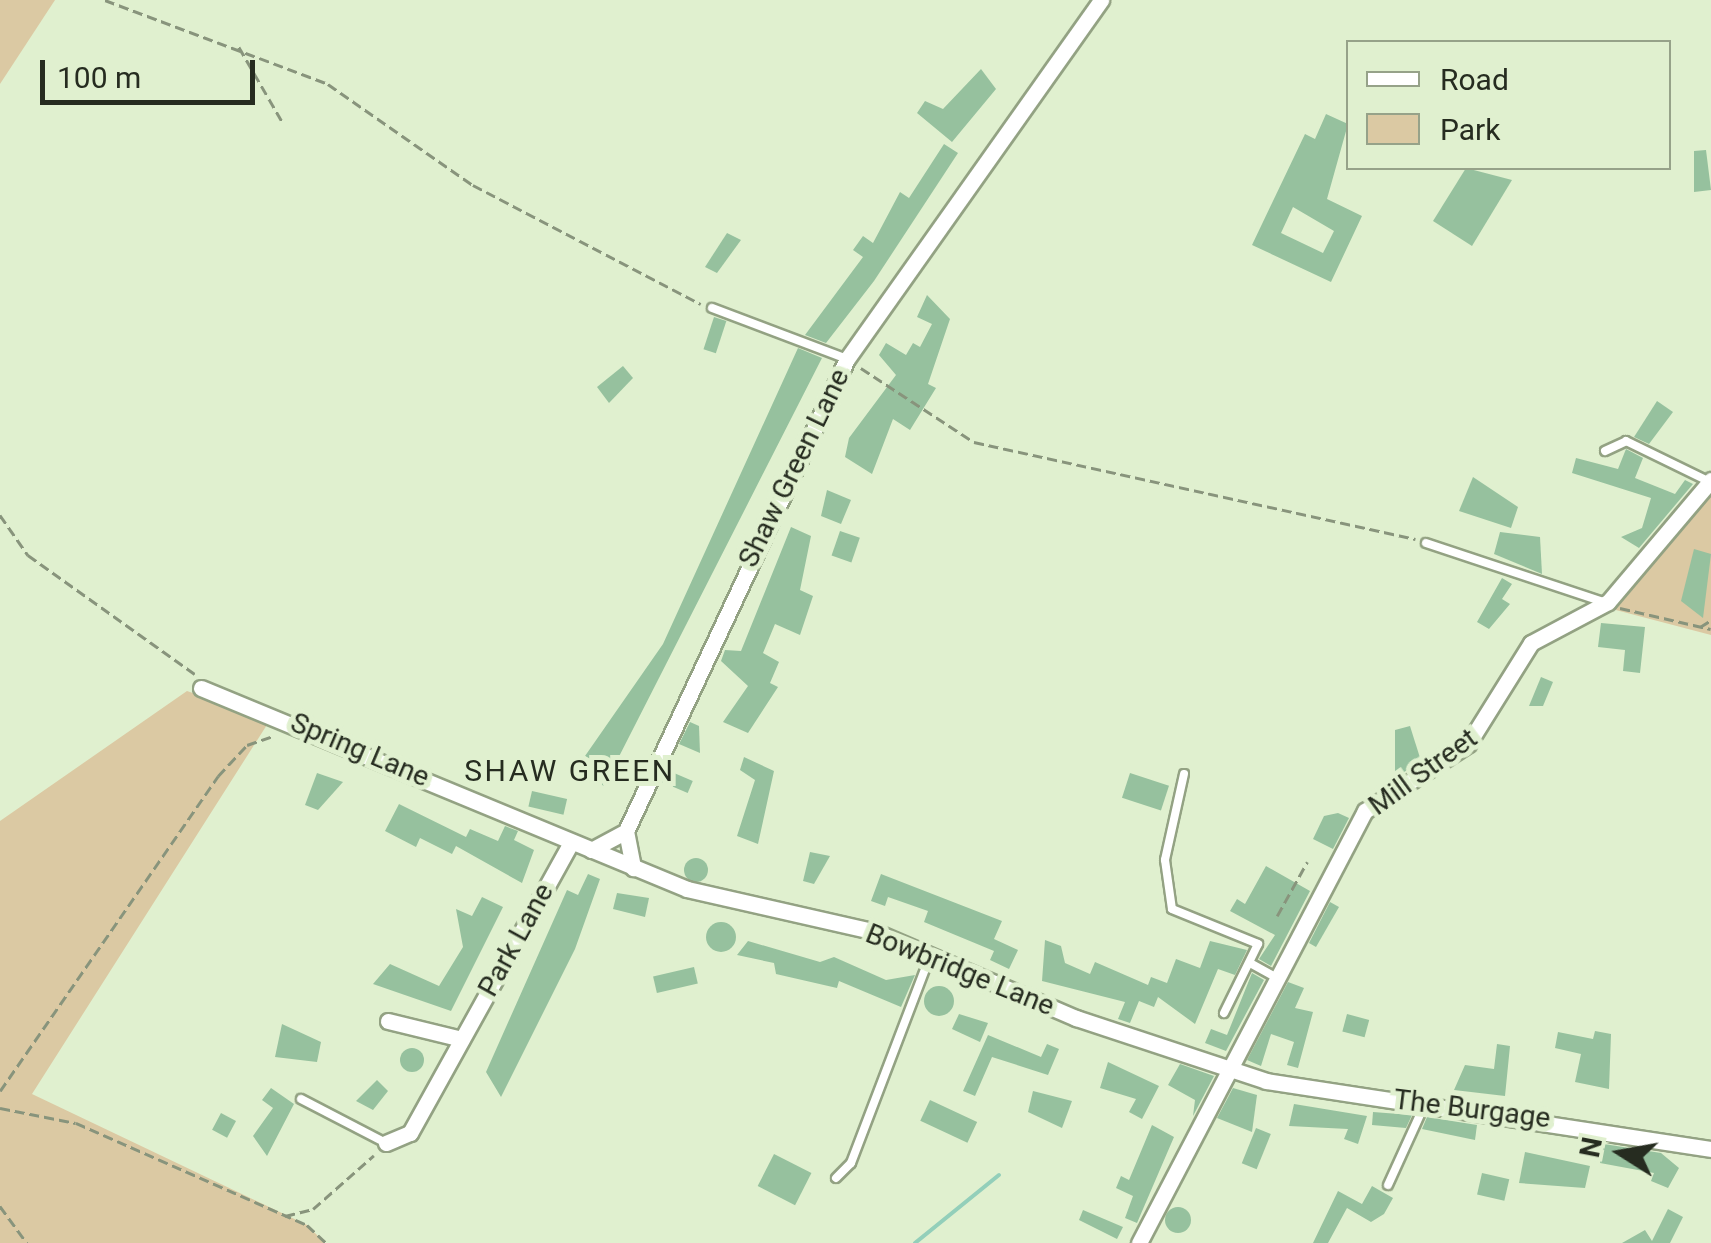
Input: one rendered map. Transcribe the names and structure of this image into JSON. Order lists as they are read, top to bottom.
{
  "streets": {
    "street": [
      "Shaw Green Lane",
      "Spring Lane",
      "Mill Street",
      "Park Lane",
      "Bowbridge Lane",
      "The Burgage"
    ]
  },
  "crossings": [
    ["Spring Lane", "Park Lane"],
    ["Spring Lane", "Bowbridge Lane"],
    ["Mill Street", "Bowbridge Lane"],
    ["Mill Street", "The Burgage"],
    ["Park Lane", "Bowbridge Lane"],
    ["Bowbridge Lane", "The Burgage"]
  ],
  "districts": ["SHAW GREEN"],
  "legend": ["Road", "Park"],
  "scale_bar": "100 m",
  "north": "left"
}
